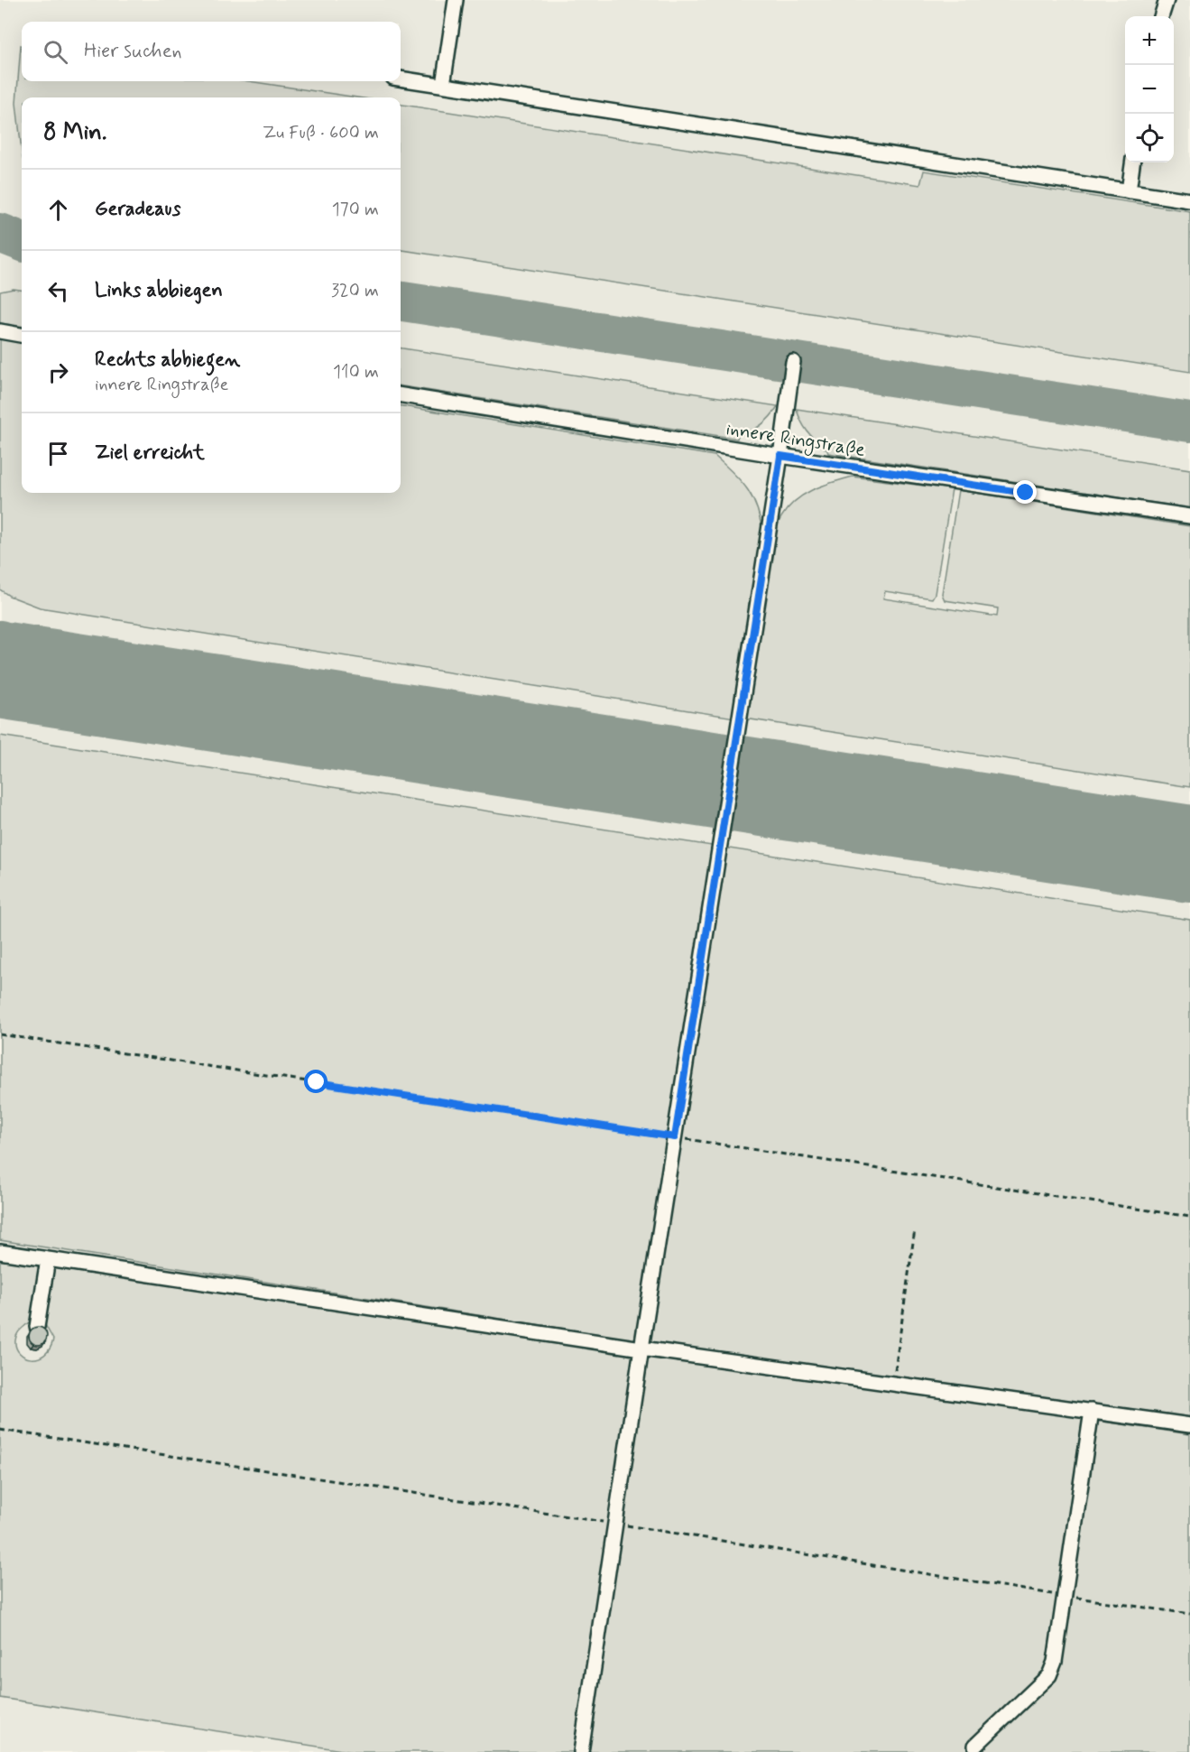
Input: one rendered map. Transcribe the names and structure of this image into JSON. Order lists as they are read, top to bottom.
{
  "streets": {
    "lane": ["innere Ringstraße"]
  },
  "page": {
    "map_buttons": ["+", "−"],
    "search": "Hier suchen",
    "heading": ["8 Min.", "Zu Fuß · 600 m"],
    "list": [
      ["Geradeaus", "170 m"],
      ["Links abbiegen", "320 m"],
      ["Rechts abbiegen", "innere Ringstraße", "110 m"],
      "Ziel erreicht"
    ]
  }
}
